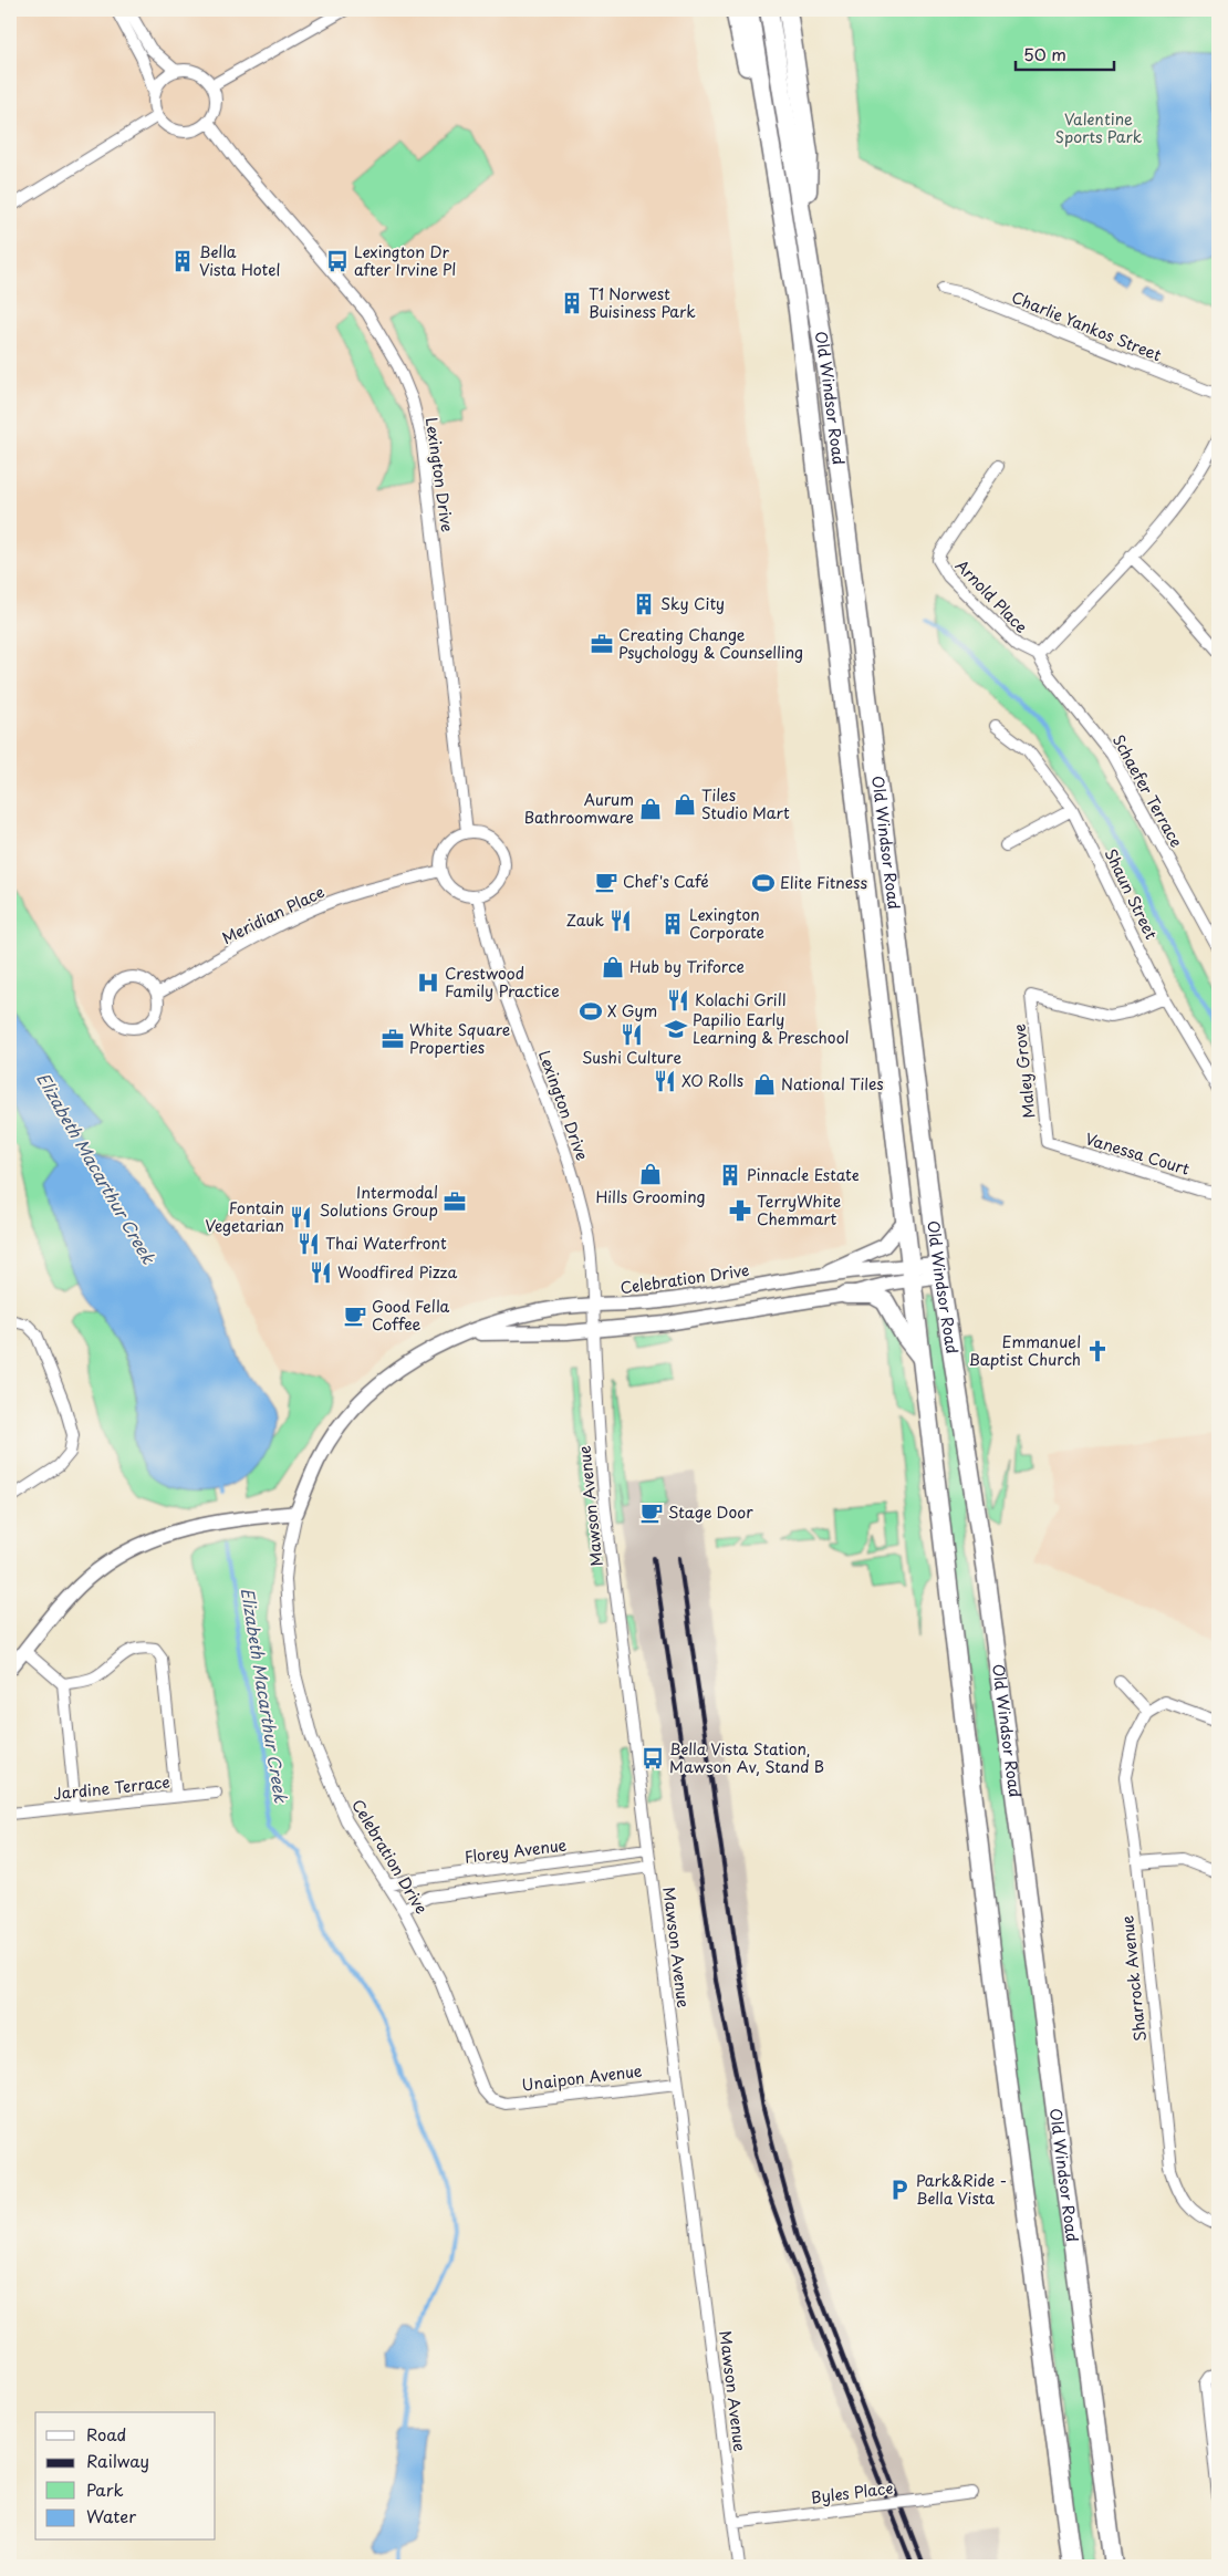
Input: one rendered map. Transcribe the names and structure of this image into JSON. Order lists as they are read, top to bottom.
{
  "streets": {
    "highway": ["Old Windsor Road"],
    "street": [
      "Charlie Yankos Street",
      "Lexington Drive",
      "Arnold Place",
      "Schaefer Terrace",
      "Shaun Street",
      "Meridian Place",
      "Maley Grove",
      "Vanessa Court",
      "Celebration Drive",
      "Mawson Avenue",
      "Jardine Terrace",
      "Florey Avenue",
      "Sharrock Avenue",
      "Unaipon Avenue",
      "Byles Place"
    ]
  },
  "crossings": [
    ["Old Windsor Road", "Celebration Drive"],
    ["Lexington Drive", "Meridian Place"],
    ["Lexington Drive", "Celebration Drive"],
    ["Lexington Drive", "Mawson Avenue"],
    ["Arnold Place", "Schaefer Terrace"],
    ["Shaun Street", "Maley Grove"],
    ["Maley Grove", "Vanessa Court"],
    ["Celebration Drive", "Mawson Avenue"],
    ["Celebration Drive", "Florey Avenue"],
    ["Celebration Drive", "Unaipon Avenue"],
    ["Mawson Avenue", "Florey Avenue"],
    ["Mawson Avenue", "Unaipon Avenue"],
    ["Mawson Avenue", "Byles Place"]
  ],
  "water": ["Elizabeth Macarthur Creek"],
  "parks": ["Valentine Sports Park"],
  "places": {
    "building": [
      "Bella Vista Hotel",
      "T1 Norwest Buisiness Park",
      "Sky City",
      "Lexington Corporate",
      "Pinnacle Estate"
    ],
    "bus stop": ["Lexington Dr after Irvine Pl", "Bella Vista Station, Mawson Av, Stand B"],
    "office": ["Creating Change Psychology & Counselling", "White Square Properties", "Intermodal Solutions Group"],
    "shop": [
      "Tiles Studio Mart",
      "Aurum Bathroomware",
      "Hub by Triforce",
      "National Tiles",
      "Hills Grooming"
    ],
    "cafe": ["Chef's Café", "Good Fella Coffee", "Stage Door"],
    "sports": ["Elite Fitness", "X Gym"],
    "restaurant": [
      "Zauk",
      "Kolachi Grill",
      "Sushi Culture",
      "XO Rolls",
      "Fontain Vegetarian",
      "Thai Waterfront",
      "Woodfired Pizza"
    ],
    "hospital": ["Crestwood Family Practice"],
    "school or university": ["Papilio Early Learning & Preschool"],
    "pharmacy": ["TerryWhite Chemmart"],
    "church": ["Emmanuel Baptist Church"],
    "parking": ["Park&Ride - Bella Vista"]
  },
  "legend": [
    "Road",
    "Railway",
    "Park",
    "Water"
  ],
  "scale_bar": "50 m"
}
